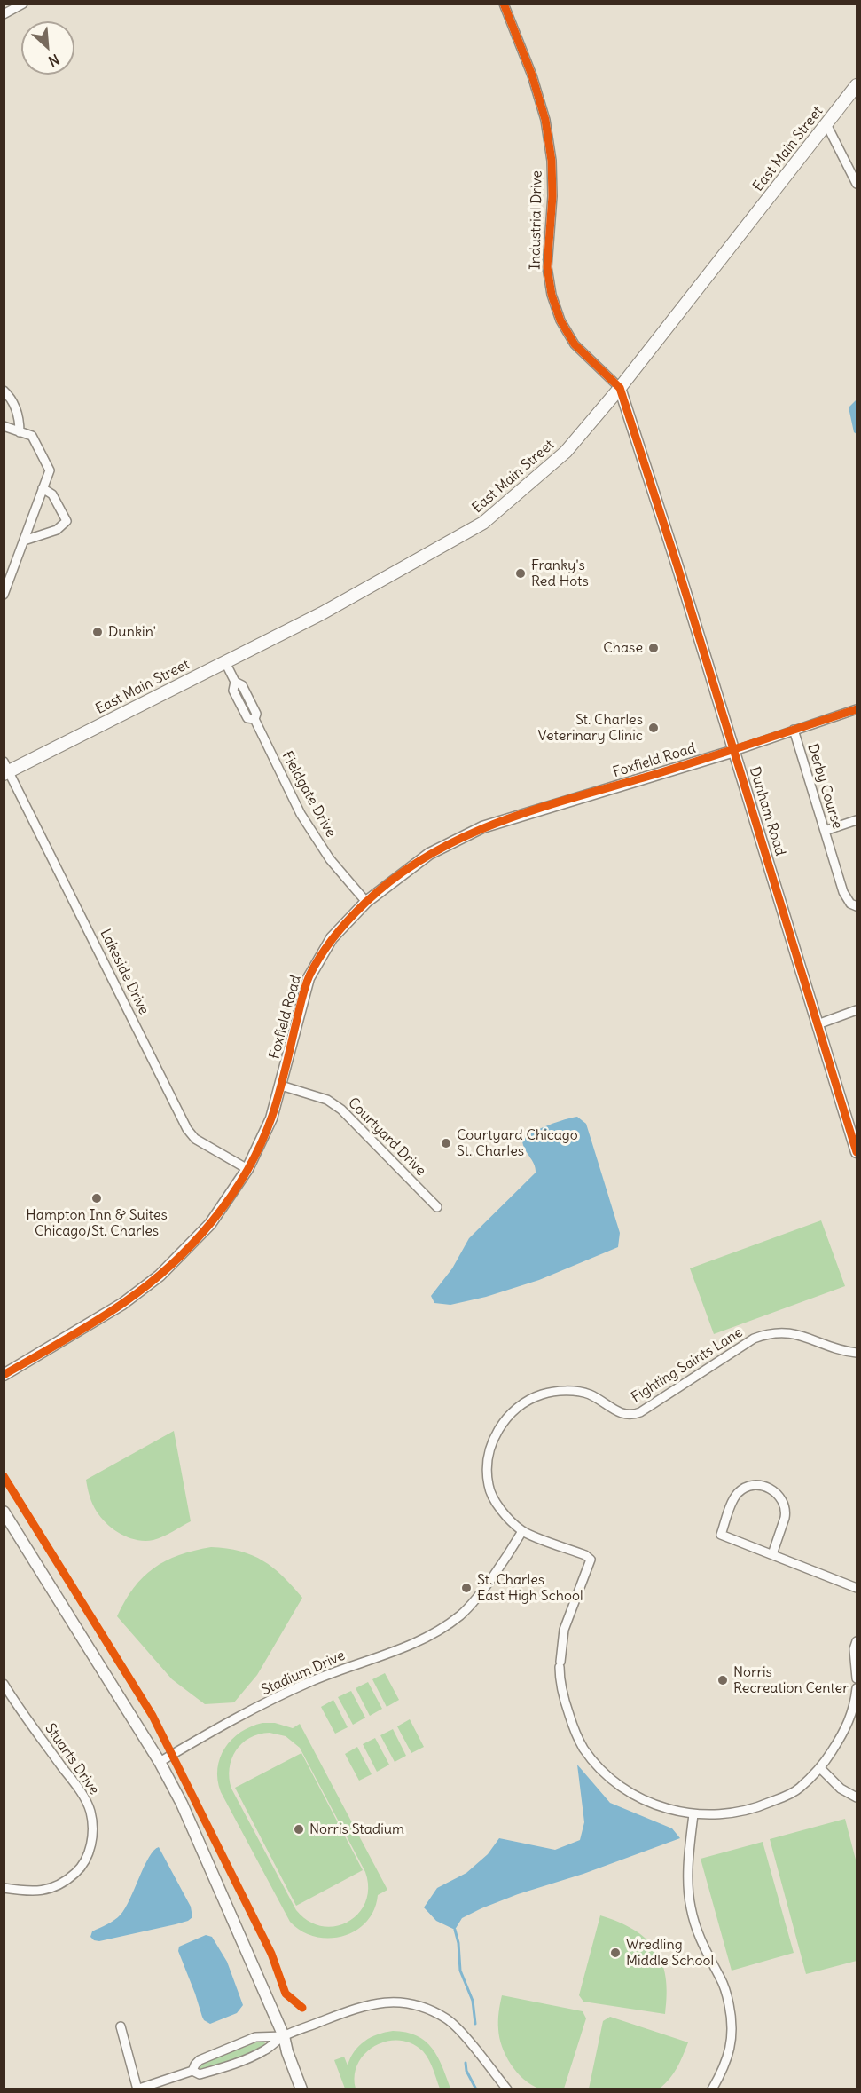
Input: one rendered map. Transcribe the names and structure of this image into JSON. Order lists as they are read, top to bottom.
{
  "streets": {
    "main road": ["East Main Street"],
    "street": [
      "Industrial Drive",
      "Foxfield Road",
      "Derby Course",
      "Fieldgate Drive",
      "Dunham Road",
      "Lakeside Drive",
      "Courtyard Drive",
      "Fighting Saints Lane",
      "Stadium Drive",
      "Stuarts Drive"
    ]
  },
  "crossings": [
    ["East Main Street", "Industrial Drive"],
    ["East Main Street", "Fieldgate Drive"],
    ["East Main Street", "Dunham Road"],
    ["East Main Street", "Lakeside Drive"],
    ["Industrial Drive", "Dunham Road"],
    ["Foxfield Road", "Derby Course"],
    ["Foxfield Road", "Fieldgate Drive"],
    ["Foxfield Road", "Dunham Road"],
    ["Foxfield Road", "Lakeside Drive"],
    ["Foxfield Road", "Courtyard Drive"],
    ["Fighting Saints Lane", "Stadium Drive"]
  ],
  "places": [
    "Franky's Red Hots",
    "Dunkin'",
    "Chase",
    "St. Charles Veterinary Clinic",
    "Courtyard Chicago St. Charles",
    "Hampton Inn & Suites Chicago/St. Charles",
    "St. Charles East High School",
    "Norris Recreation Center",
    "Norris Stadium",
    "Wredling Middle School"
  ],
  "north": "bottom right"
}
